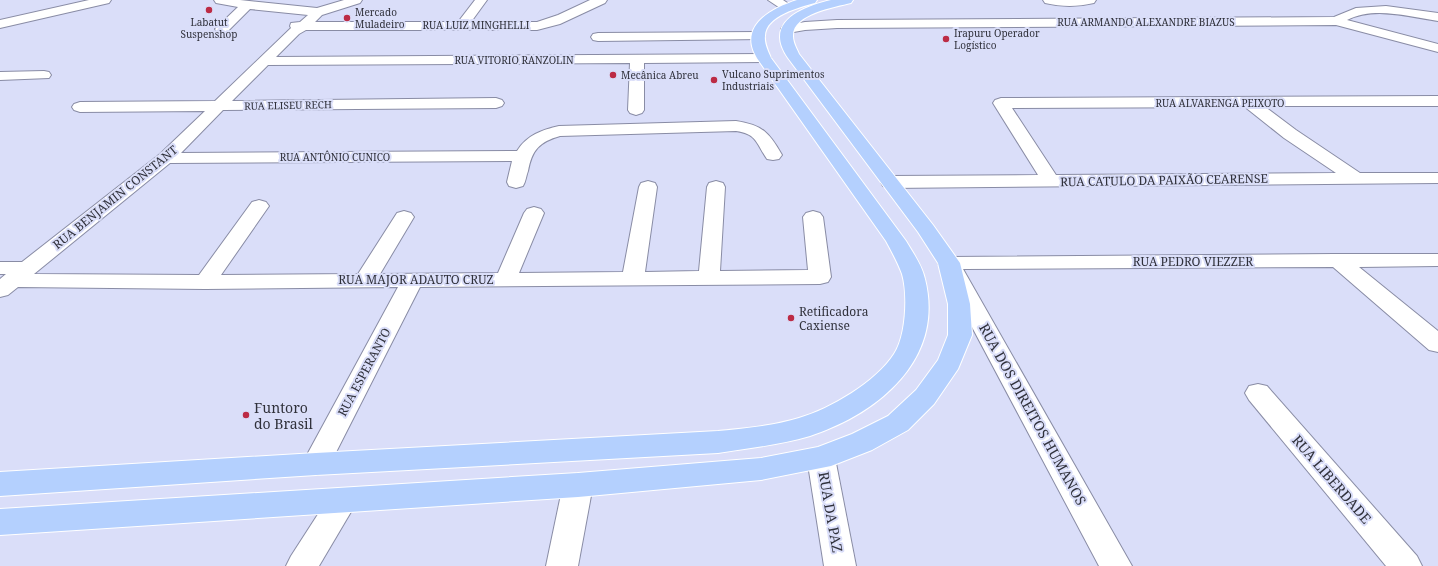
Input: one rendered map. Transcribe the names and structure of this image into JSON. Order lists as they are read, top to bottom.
{
  "streets": {
    "street": [
      "RUA ARMANDO ALEXANDRE BIAZUS",
      "RUA LUIZ MINGHELLI",
      "RUA VITORIO RANZOLIN",
      "RUA ALVARENGA PEIXOTO",
      "RUA ELISEU RECH",
      "RUA ANTÔNIO CUNICO",
      "RUA CATULO DA PAIXÃO CEARENSE",
      "RUA BENJAMIN CONSTANT",
      "RUA PEDRO VIEZZER",
      "RUA MAJOR ADAUTO CRUZ",
      "RUA ESPERANTO",
      "RUA DOS DIREITOS HUMANOS",
      "RUA LIBERDADE",
      "RUA DA PAZ"
    ]
  },
  "crossings": [
    ["RUA LUIZ MINGHELLI", "RUA BENJAMIN CONSTANT"],
    ["RUA VITORIO RANZOLIN", "RUA BENJAMIN CONSTANT"],
    ["RUA ALVARENGA PEIXOTO", "RUA CATULO DA PAIXÃO CEARENSE"],
    ["RUA ELISEU RECH", "RUA BENJAMIN CONSTANT"],
    ["RUA ANTÔNIO CUNICO", "RUA BENJAMIN CONSTANT"],
    ["RUA BENJAMIN CONSTANT", "RUA MAJOR ADAUTO CRUZ"],
    ["RUA PEDRO VIEZZER", "RUA DOS DIREITOS HUMANOS"],
    ["RUA MAJOR ADAUTO CRUZ", "RUA ESPERANTO"]
  ],
  "places": [
    "Labatut Suspenshop",
    "Mercado Muladeiro",
    "Irapuru Operador Logístico",
    "Mecânica Abreu",
    "Vulcano Suprimentos Industriais",
    "Retificadora Caxiense",
    "Funtoro do Brasil"
  ]
}
